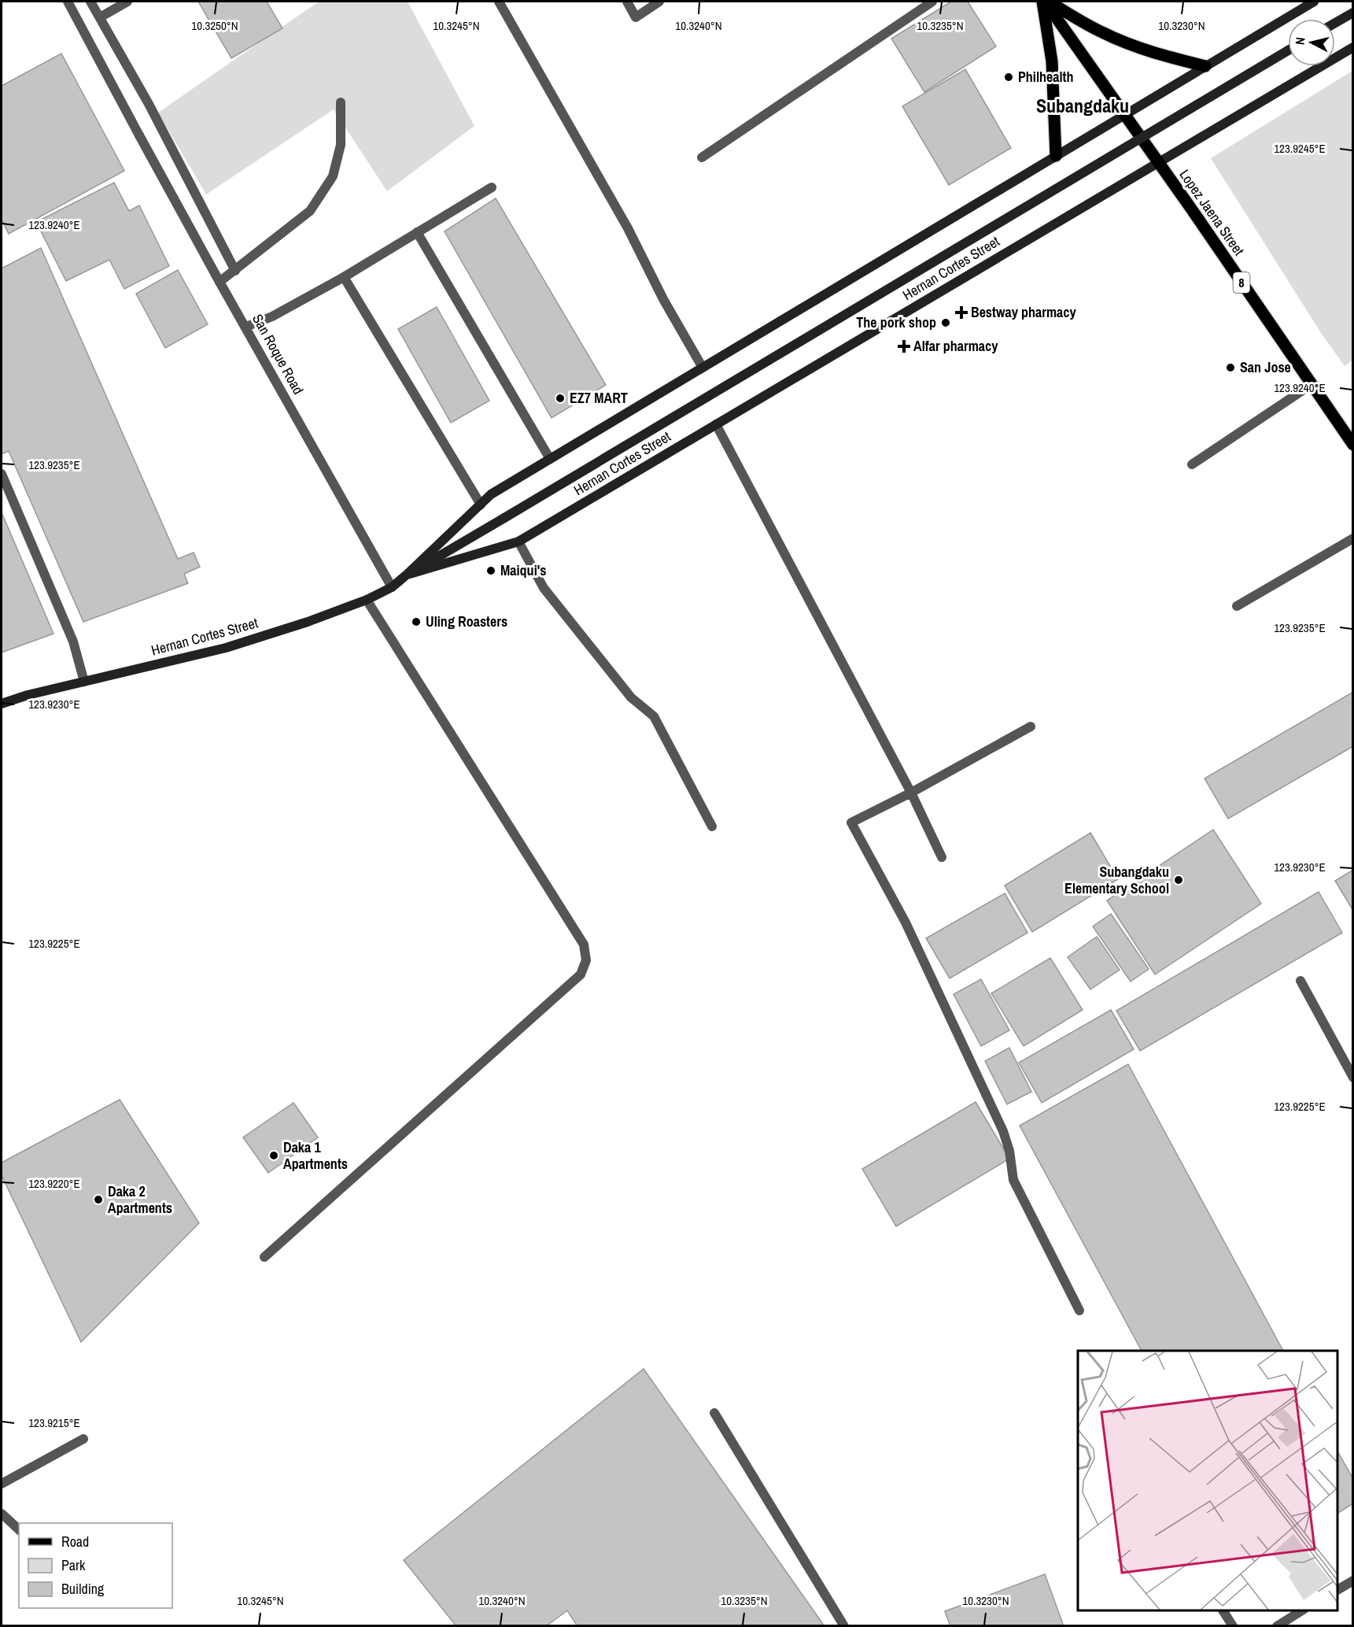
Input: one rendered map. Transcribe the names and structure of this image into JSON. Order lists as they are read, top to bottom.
{
  "streets": {
    "main road": ["Lopez Jaena Street", "Hernan Cortes Street", "8"],
    "street": ["San Roque Road"]
  },
  "crossings": [
    ["Lopez Jaena Street", "Hernan Cortes Street"],
    ["Lopez Jaena Street", "8"],
    ["Hernan Cortes Street", "8"],
    ["Hernan Cortes Street", "San Roque Road"]
  ],
  "districts": ["Subangdaku"],
  "places": {
    "other": [
      "Philhealth",
      "The pork shop",
      "San Jose",
      "EZ7 MART",
      "Maiqui's",
      "Uling Roasters",
      "Subangdaku Elementary School",
      "Daka 1 Apartments",
      "Daka 2 Apartments"
    ],
    "health": ["Bestway pharmacy", "Alfar pharmacy"]
  },
  "legend": ["Road", "Park", "Building"],
  "north": "left",
  "coordinates": [
    "10.3250°N",
    "10.3245°N",
    "10.3240°N",
    "10.3235°N",
    "10.3230°N",
    "123.9245°E",
    "123.9240°E",
    "123.9235°E",
    "123.9230°E",
    "123.9225°E",
    "123.9220°E",
    "123.9215°E"
  ]
}
